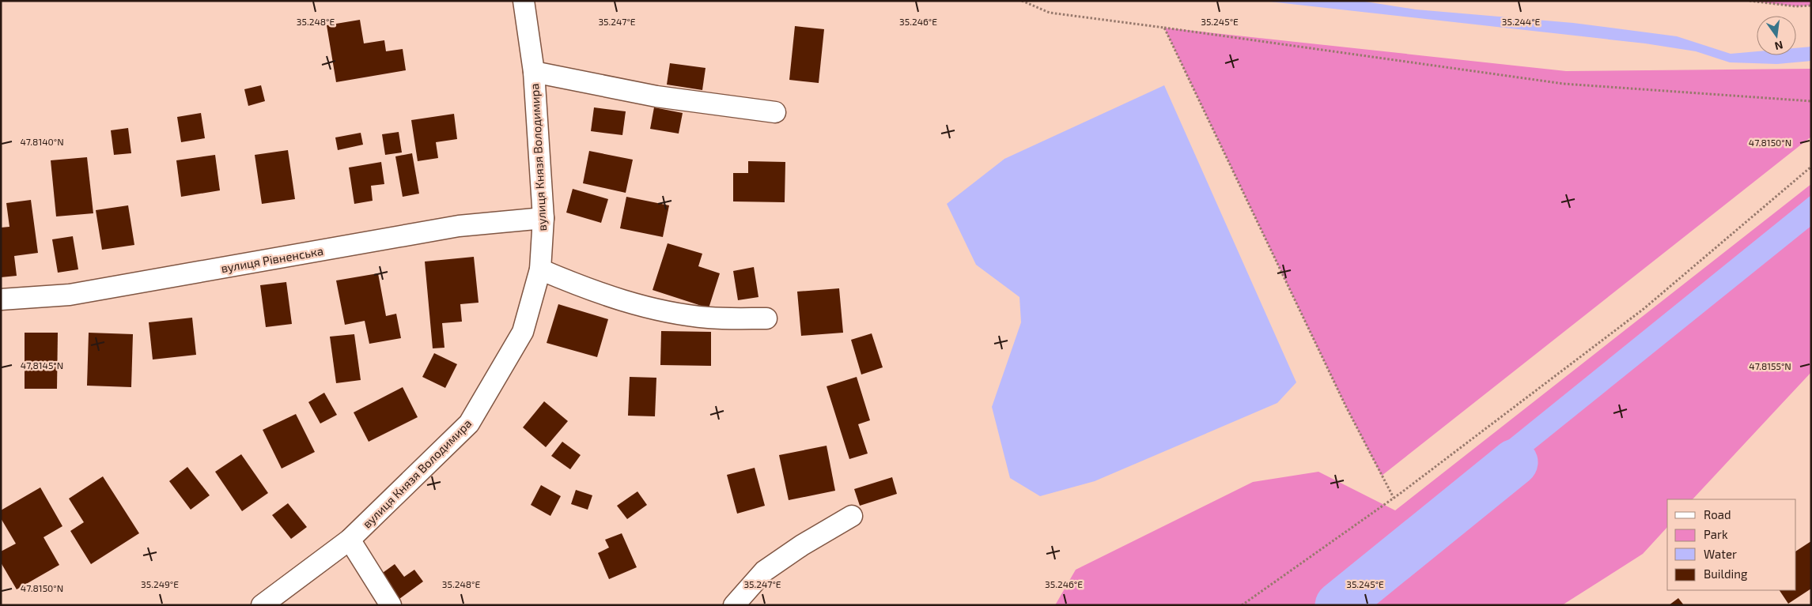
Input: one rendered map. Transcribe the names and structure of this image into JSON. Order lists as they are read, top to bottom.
{
  "streets": {
    "street": ["вулиця Князя Володимира", "вулиця Рівненська"]
  },
  "crossings": [
    ["вулиця Князя Володимира", "вулиця Рівненська"]
  ],
  "legend": [
    "Road",
    "Park",
    "Water",
    "Building"
  ],
  "north": "bottom",
  "coordinates": [
    "35.248°E",
    "35.247°E",
    "35.246°E",
    "35.245°E",
    "35.244°E",
    "47.8140°N",
    "47.8150°N",
    "47.8145°N",
    "47.8155°N",
    "35.249°E"
  ]
}
